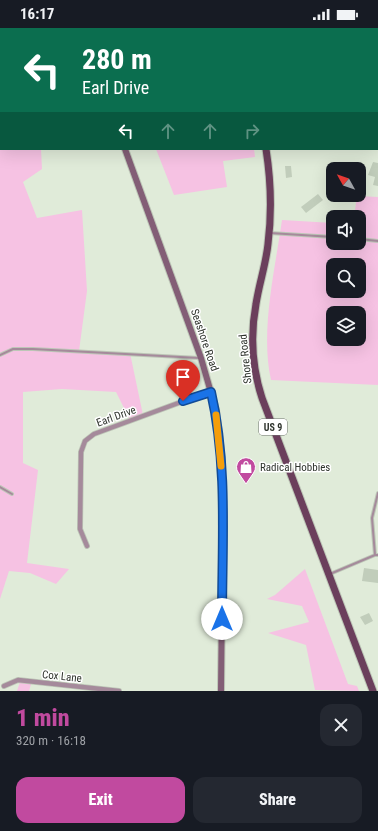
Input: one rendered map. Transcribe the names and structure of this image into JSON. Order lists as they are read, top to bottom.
{
  "streets": {
    "main road": ["Shore Road", "US 9"],
    "street": ["Seashore Road", "Earl Drive", "Cox Lane"]
  },
  "crossings": [
    ["Seashore Road", "Earl Drive"]
  ],
  "places": {
    "shop": ["Radical Hobbies"]
  },
  "north": "top left",
  "page": {
    "status": "16:17",
    "turn": ["280 m", "Earl Drive"],
    "heading": ["1 min", "320 m · 16:18"],
    "buttons": ["Exit", "Share"]
  }
}
